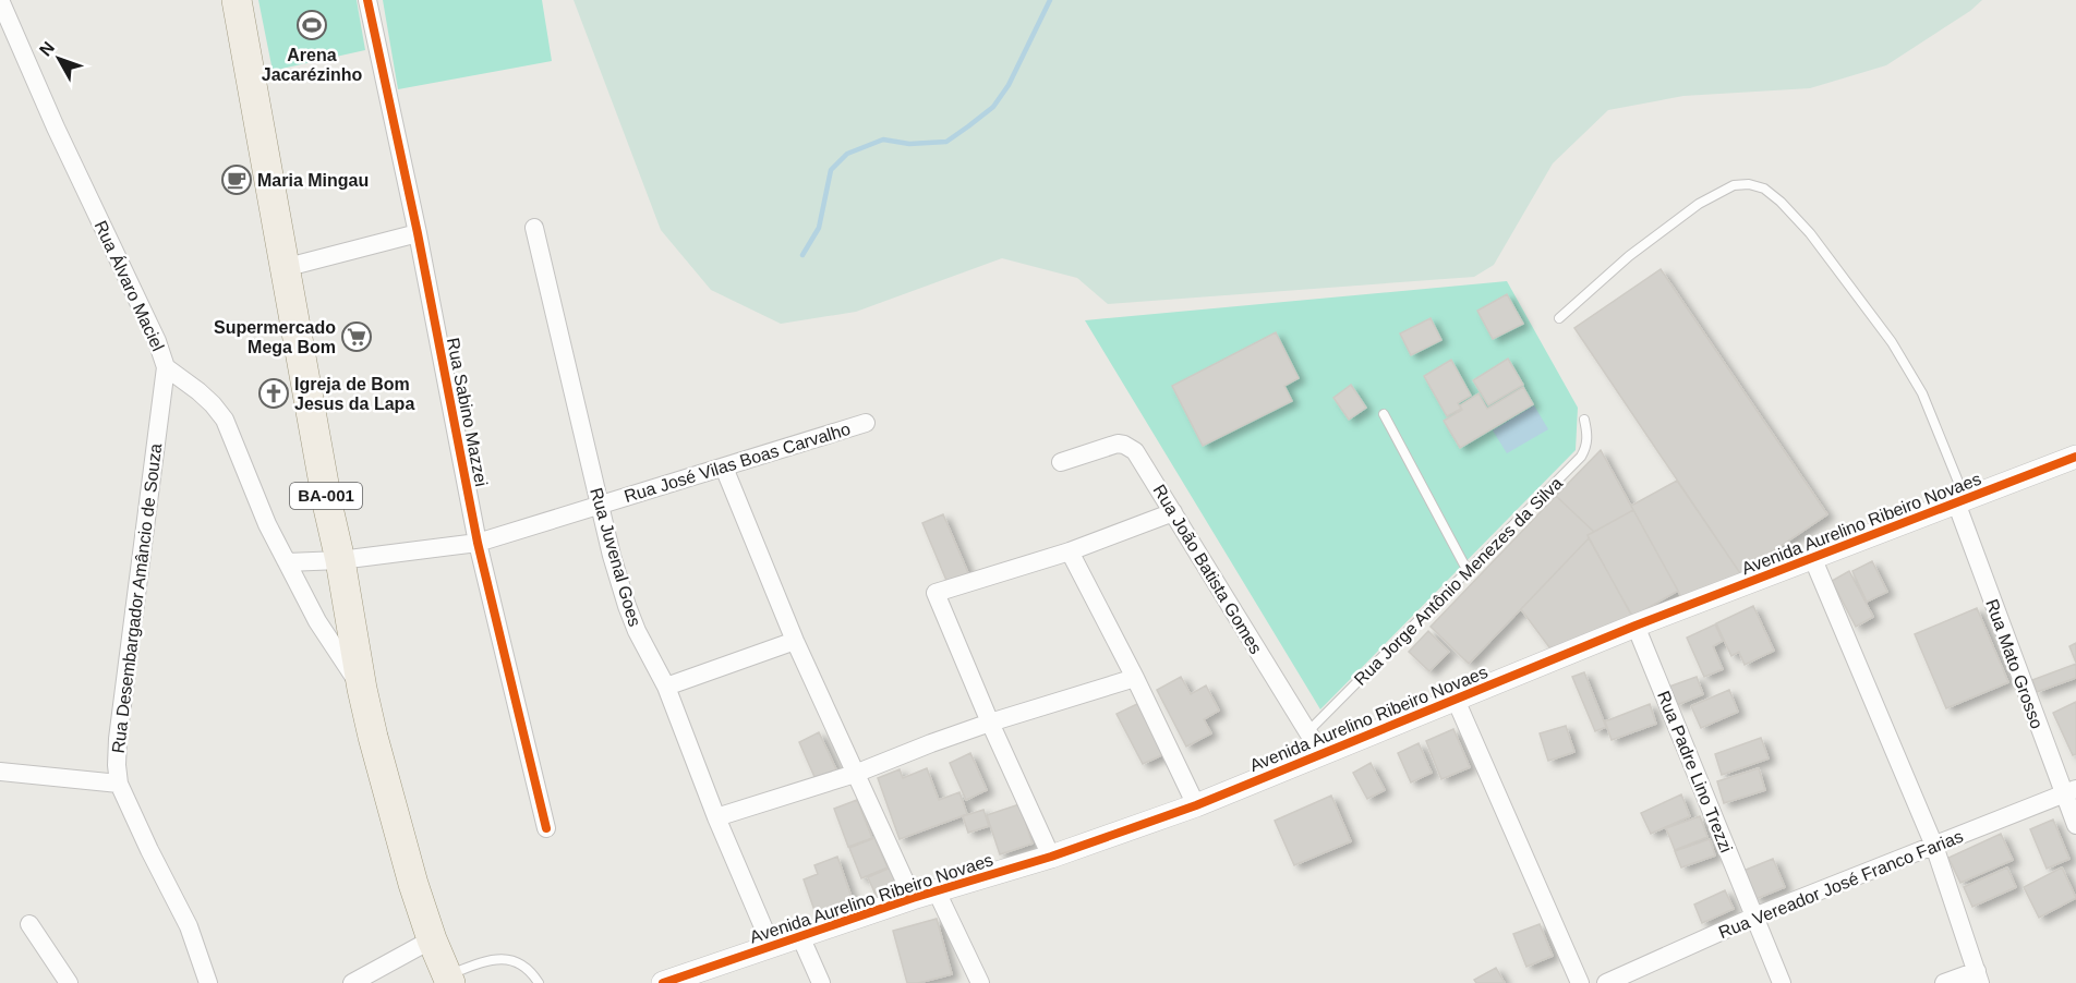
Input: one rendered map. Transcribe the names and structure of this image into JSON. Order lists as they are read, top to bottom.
{
  "streets": {
    "main road": ["BA-001"],
    "street": [
      "Rua Álvaro Maciel",
      "Rua Sabino Mazzei",
      "Rua José Vilas Boas Carvalho",
      "Avenida Aurelino Ribeiro Novaes",
      "Rua Juvenal Goes",
      "Rua João Batista Gomes",
      "Rua Desembargador Amâncio de Souza",
      "Rua Mato Grosso",
      "Rua Padre Lino Trezzi",
      "Rua Vereador José Franco Farias"
    ],
    "lane": ["Rua Jorge Antônio Menezes da Silva"]
  },
  "crossings": [
    ["Rua Álvaro Maciel", "Rua José Vilas Boas Carvalho"],
    ["Rua Álvaro Maciel", "BA-001"],
    ["Rua Álvaro Maciel", "Rua Desembargador Amâncio de Souza"],
    ["Rua Sabino Mazzei", "Rua José Vilas Boas Carvalho"],
    ["Rua José Vilas Boas Carvalho", "BA-001"],
    ["Rua José Vilas Boas Carvalho", "Rua Juvenal Goes"],
    ["Avenida Aurelino Ribeiro Novaes", "Rua Juvenal Goes"],
    ["Avenida Aurelino Ribeiro Novaes", "Rua João Batista Gomes"],
    ["Avenida Aurelino Ribeiro Novaes", "Rua Mato Grosso"],
    ["Avenida Aurelino Ribeiro Novaes", "Rua Padre Lino Trezzi"],
    ["Rua João Batista Gomes", "Rua Jorge Antônio Menezes da Silva"],
    ["Rua Mato Grosso", "Rua Vereador José Franco Farias"],
    ["Rua Padre Lino Trezzi", "Rua Vereador José Franco Farias"]
  ],
  "places": {
    "sports": ["Arena Jacarézinho"],
    "cafe": ["Maria Mingau"],
    "supermarket": ["Supermercado Mega Bom"],
    "church": ["Igreja de Bom Jesus da Lapa"]
  },
  "north": "top left"
}
